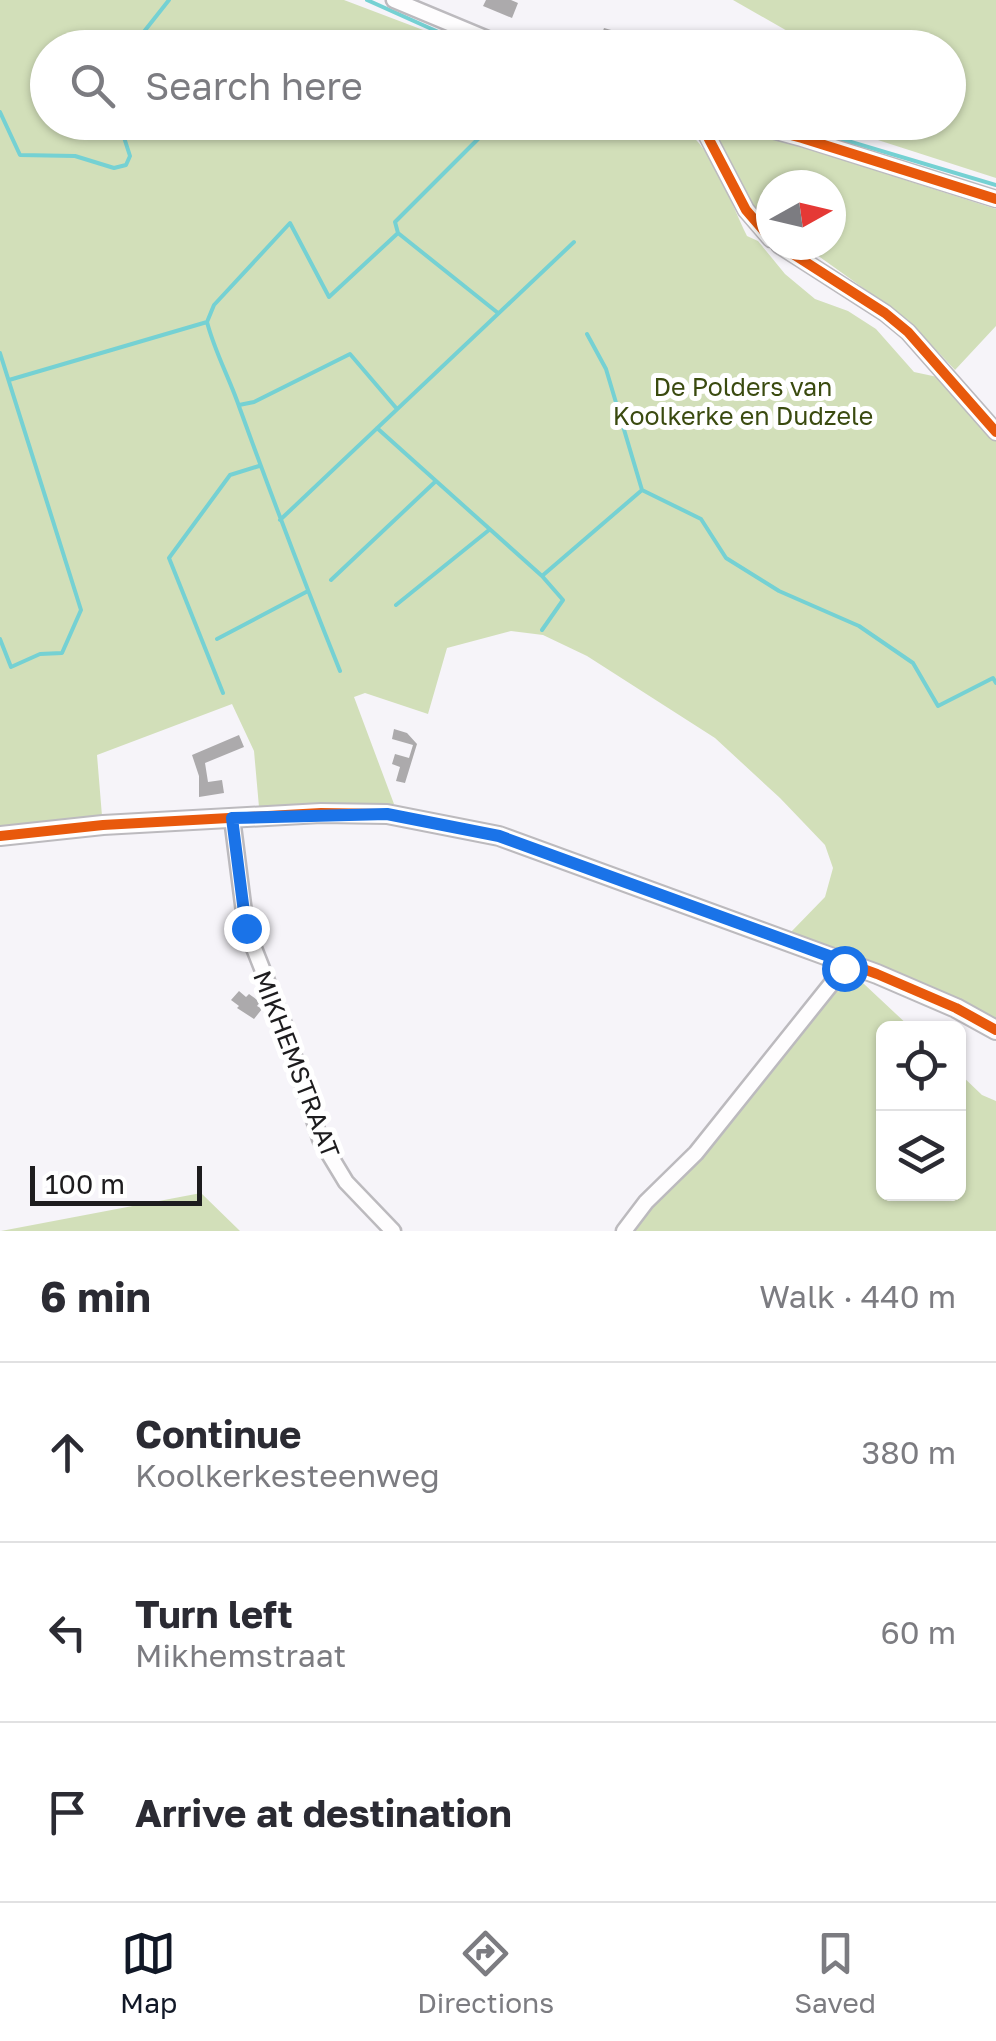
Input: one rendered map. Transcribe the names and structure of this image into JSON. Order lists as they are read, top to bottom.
{
  "streets": {
    "street": ["MIKHEMSTRAAT"]
  },
  "parks": ["De Polders van Koolkerke en Dudzele"],
  "scale_bar": "100 m",
  "north": "right",
  "page": {
    "search": "Search here",
    "scale": "100 m",
    "heading": ["6 min", "Walk · 440 m"],
    "list": [
      ["Continue", "Koolkerkesteenweg", "380 m"],
      ["Turn left", "Mikhemstraat", "60 m"],
      "Arrive at destination"
    ],
    "nav": ["Map", "Directions", "Saved"]
  }
}
